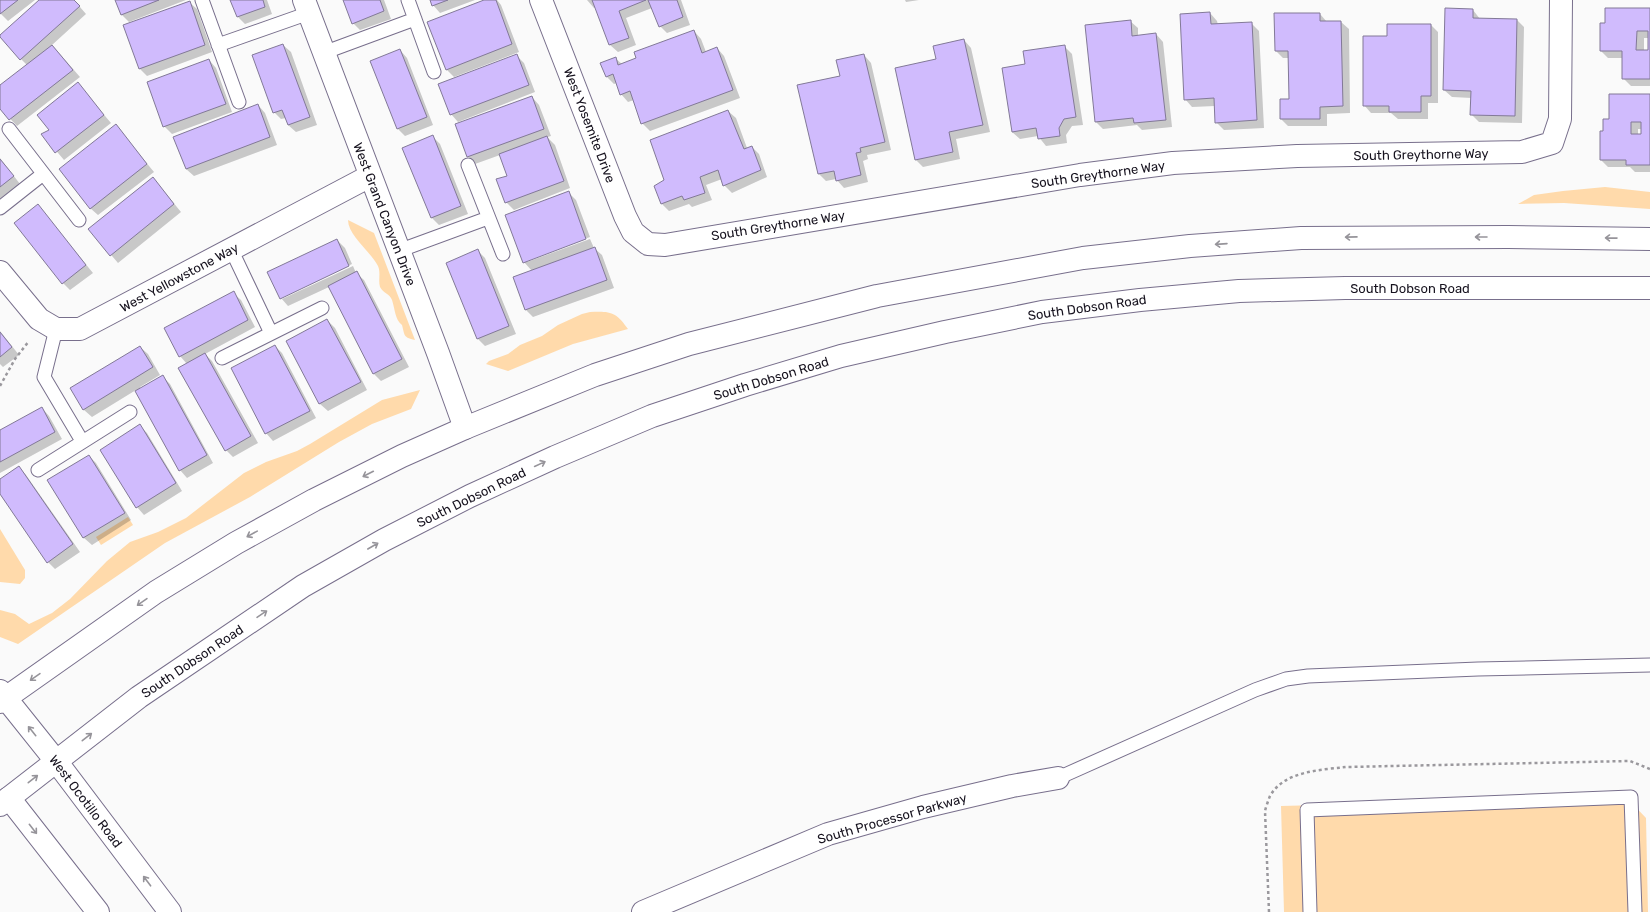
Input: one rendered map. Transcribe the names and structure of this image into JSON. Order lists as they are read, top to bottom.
{
  "streets": {
    "street": [
      "West Yosemite Drive",
      "South Greythorne Way",
      "West Grand Canyon Drive",
      "West Yellowstone Way",
      "South Dobson Road",
      "West Ocotillo Road",
      "South Processor Parkway"
    ]
  },
  "crossings": [
    ["West Yosemite Drive", "South Greythorne Way"],
    ["West Grand Canyon Drive", "West Yellowstone Way"],
    ["South Dobson Road", "West Ocotillo Road"]
  ]
}
